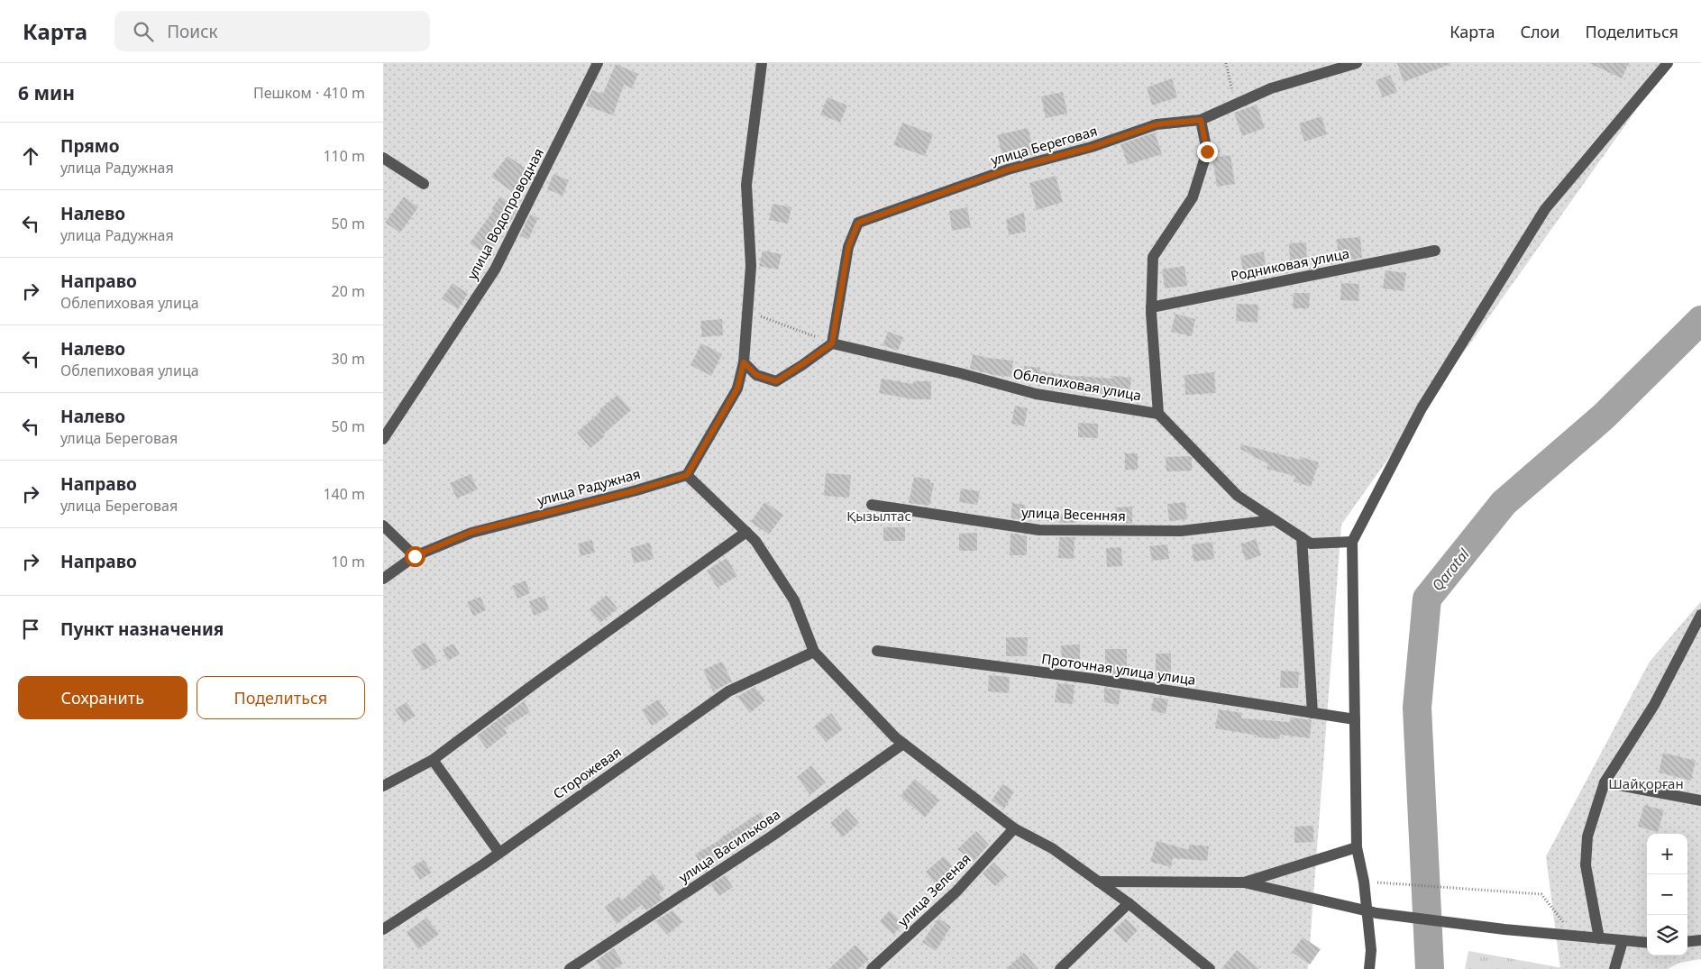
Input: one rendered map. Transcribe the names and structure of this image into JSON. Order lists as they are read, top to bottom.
{
  "streets": {
    "street": [
      "улица Береговая",
      "улица Водопроводная",
      "Родниковая улица",
      "Облепиховая улица",
      "улица Радужная",
      "улица Весенняя",
      "Проточная улица улица",
      "Сторожевая",
      "улица Василькова",
      "улица Зеленая"
    ]
  },
  "crossings": [
    ["улица Береговая", "Облепиховая улица"]
  ],
  "water": ["Qaratal"],
  "parks": ["Қызылтас", "Шайқорған"],
  "page": {
    "header": "Карта",
    "search": "Поиск",
    "nav": ["Карта", "Слои", "Поделиться"],
    "heading": ["6 мин", "Пешком · 410 m"],
    "list": [
      ["Прямо", "улица Радужная", "110 m"],
      ["Налево", "улица Радужная", "50 m"],
      ["Направо", "Облепиховая улица", "20 m"],
      ["Налево", "Облепиховая улица", "30 m"],
      ["Налево", "улица Береговая", "50 m"],
      ["Направо", "улица Береговая", "140 m"],
      ["Направо", "10 m"],
      "Пункт назначения"
    ],
    "buttons": ["Сохранить", "Поделиться"],
    "map_buttons": ["+", "−"]
  }
}
